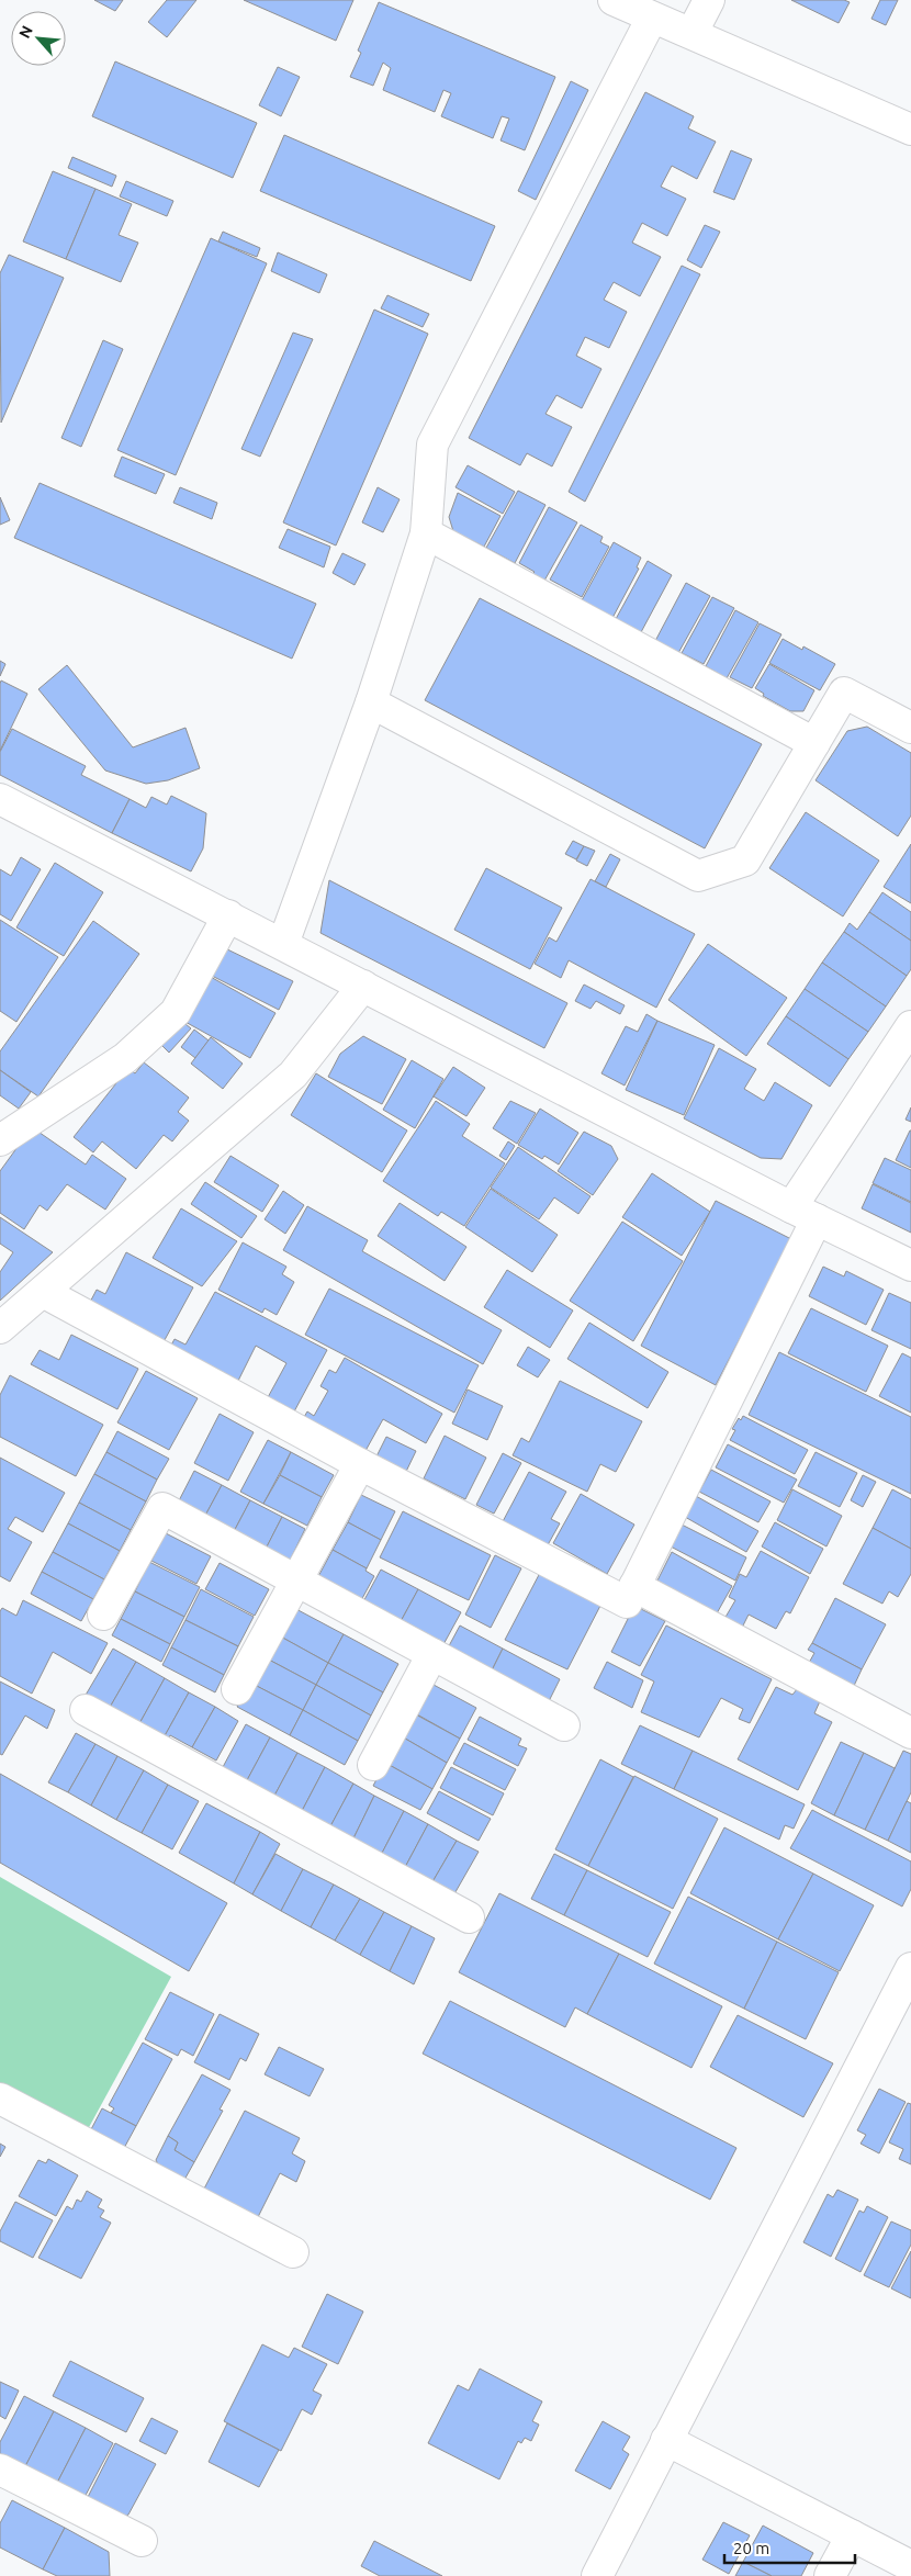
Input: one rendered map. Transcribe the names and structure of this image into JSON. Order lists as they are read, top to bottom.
{
  "scale_bar": "20 m",
  "north": "top left"
}
